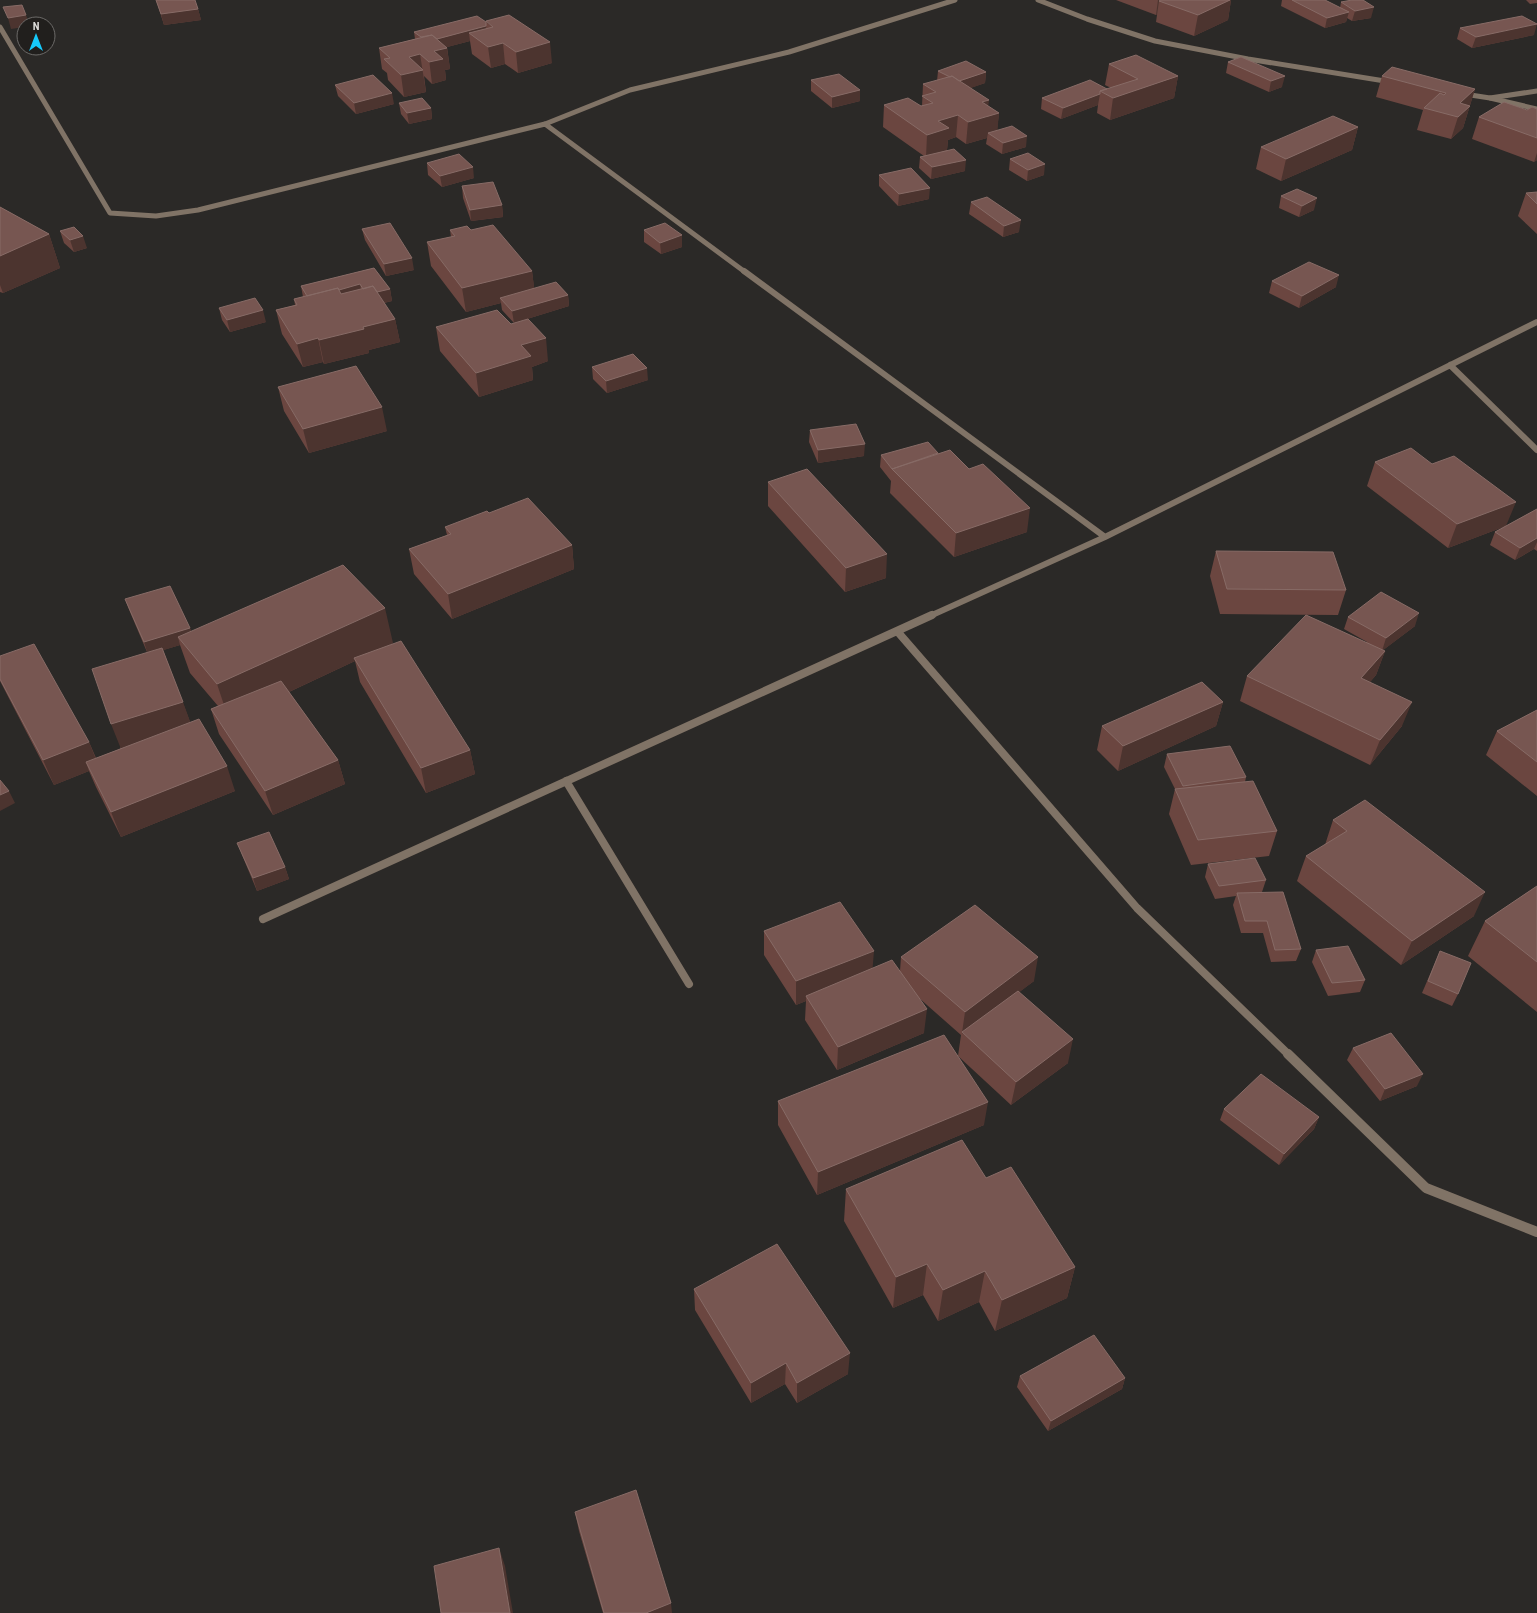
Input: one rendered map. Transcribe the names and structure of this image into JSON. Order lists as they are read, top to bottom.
{
  "north": "top"
}
